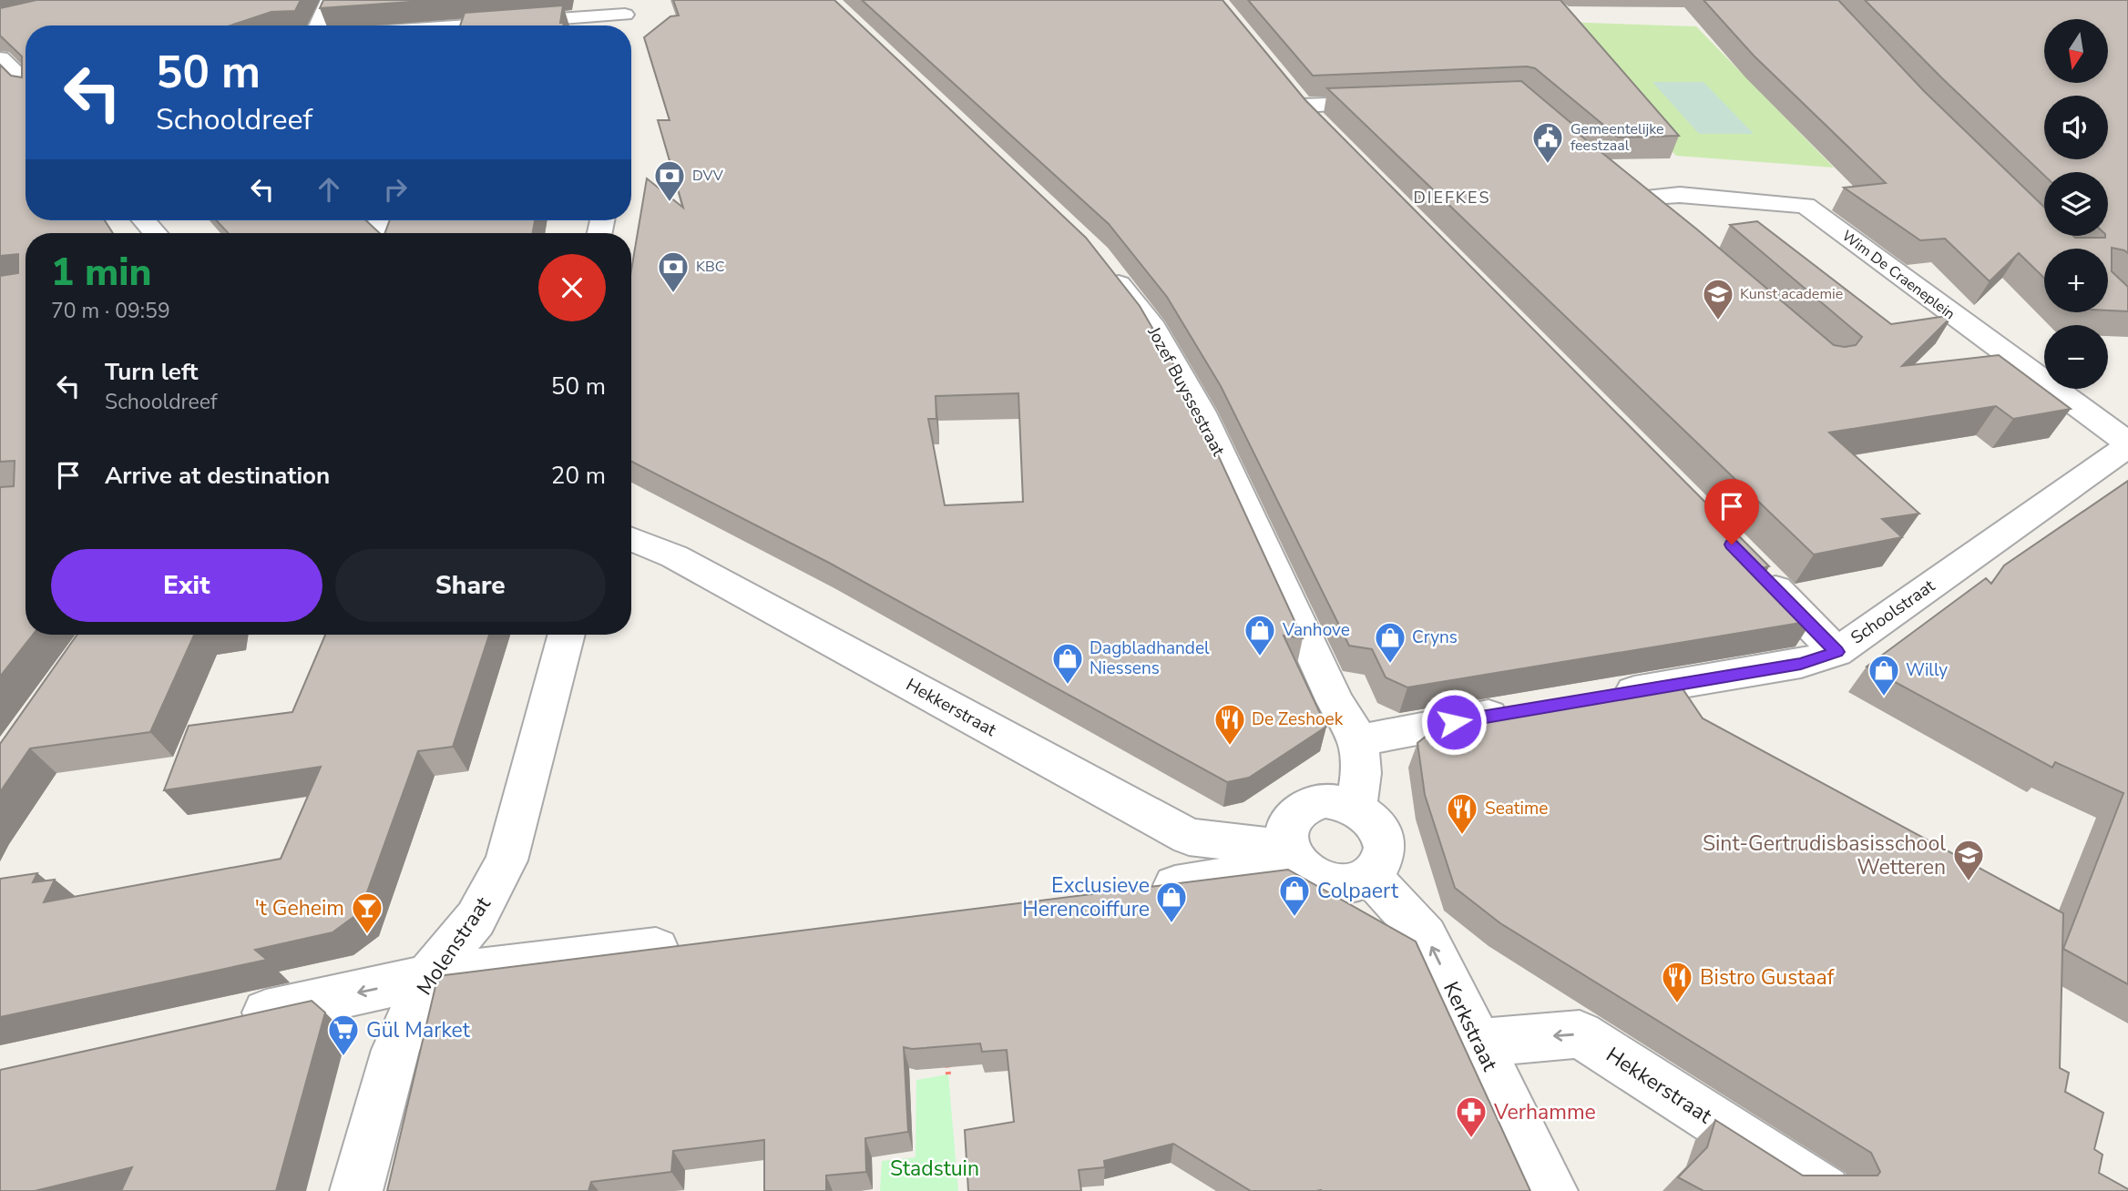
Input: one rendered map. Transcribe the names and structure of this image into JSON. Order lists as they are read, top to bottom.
{
  "streets": {
    "street": [
      "Wim De Craeneplein",
      "Jozef Buyssestraat",
      "Schoolstraat",
      "Hekkerstraat",
      "Molenstraat",
      "Kerkstraat"
    ]
  },
  "crossings": [
    ["Wim De Craeneplein", "Schoolstraat"],
    ["Jozef Buyssestraat", "Hekkerstraat"],
    ["Jozef Buyssestraat", "Kerkstraat"],
    ["Hekkerstraat", "Kerkstraat"]
  ],
  "one_way": ["Kerkstraat"],
  "districts": ["DIEFKES"],
  "parks": ["Stadstuin"],
  "places": {
    "public building": ["Gemeentelijke feestzaal"],
    "bank": ["DVV", "KBC"],
    "school or university": ["Kunst academie", "Sint-Gertrudisbasisschool Wetteren"],
    "shop": [
      "Vanhove",
      "Cryns",
      "Dagbladhandel Niessens",
      "Willy",
      "Colpaert",
      "Exclusieve Herencoiffure"
    ],
    "restaurant": ["De Zeshoek", "Seatime", "Bistro Gustaaf"],
    "bar": ["'t Geheim"],
    "supermarket": ["Gül Market"],
    "pharmacy": ["Verhamme"]
  },
  "north": "bottom",
  "page": {
    "map_buttons": ["+", "−"],
    "turn": ["50 m", "Schooldreef"],
    "heading": ["1 min", "70 m · 09:59"],
    "list": [
      {
        "name": "Turn left",
        "note": "Schooldreef",
        "value": "50 m"
      },
      {
        "name": "Arrive at destination",
        "value": "20 m"
      }
    ],
    "buttons": ["Exit", "Share"]
  }
}
